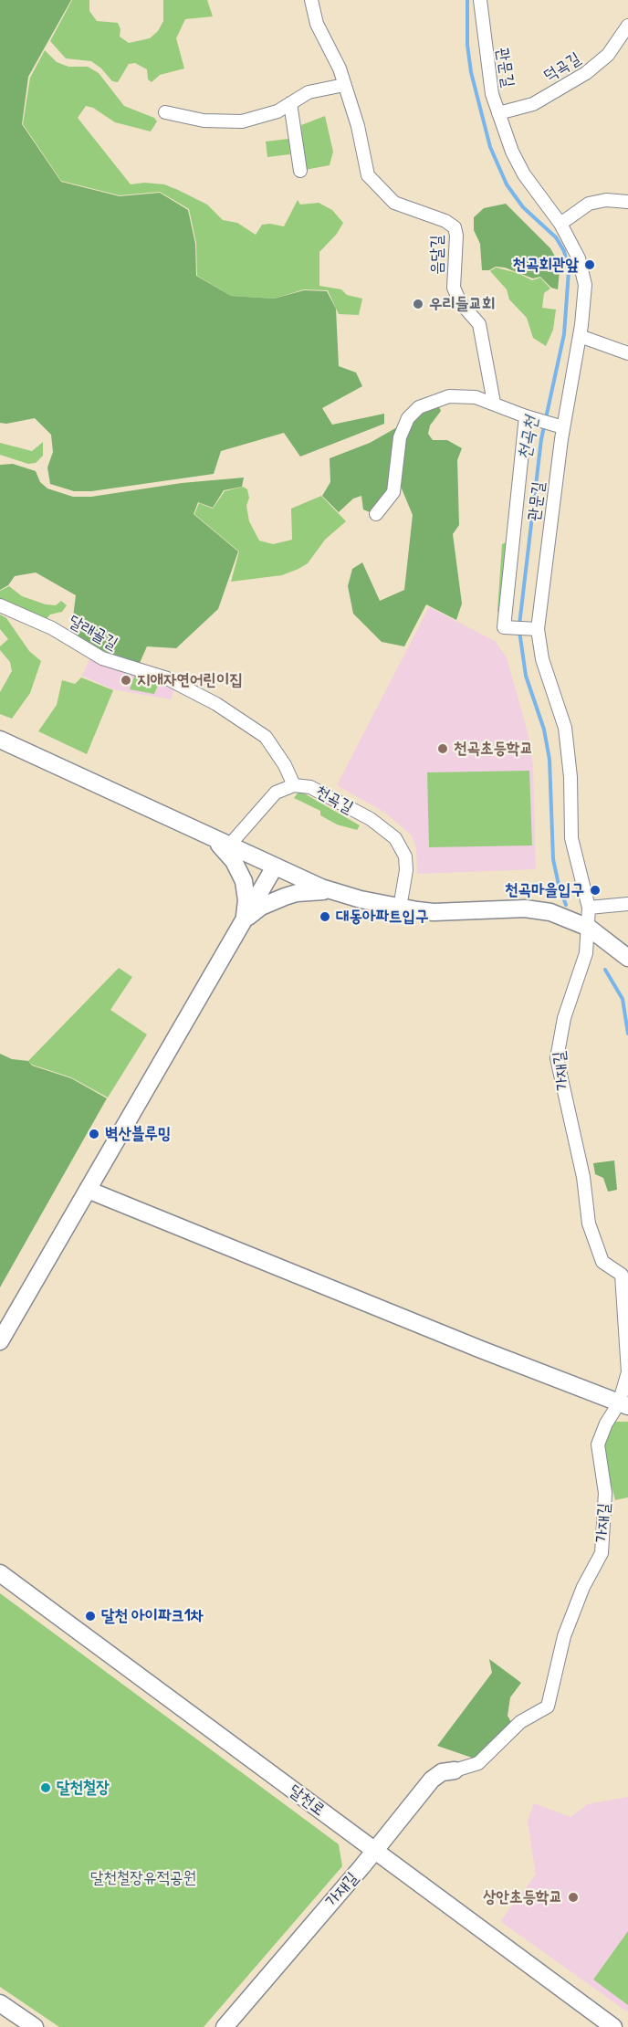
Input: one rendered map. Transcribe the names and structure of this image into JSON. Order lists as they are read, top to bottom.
{
  "streets": {
    "street": [
      "관문길",
      "덕곡길",
      "음달길",
      "달래골길",
      "천곡길",
      "가재길",
      "달천로"
    ]
  },
  "crossings": [
    ["관문길", "덕곡길"],
    ["관문길", "가재길"],
    ["달래골길", "천곡길"],
    ["가재길", "달천로"]
  ],
  "water": ["천곡천"],
  "parks": ["달천철장유적공원"],
  "places": [
    "천곡회관앞",
    "우리들교회",
    "지애자연어린이집",
    "천곡초등학교",
    "천곡마을입구",
    "대동아파트입구",
    "벽산블루밍",
    "달천 아이파크1차",
    "달천철장",
    "상안초등학교"
  ]
}
